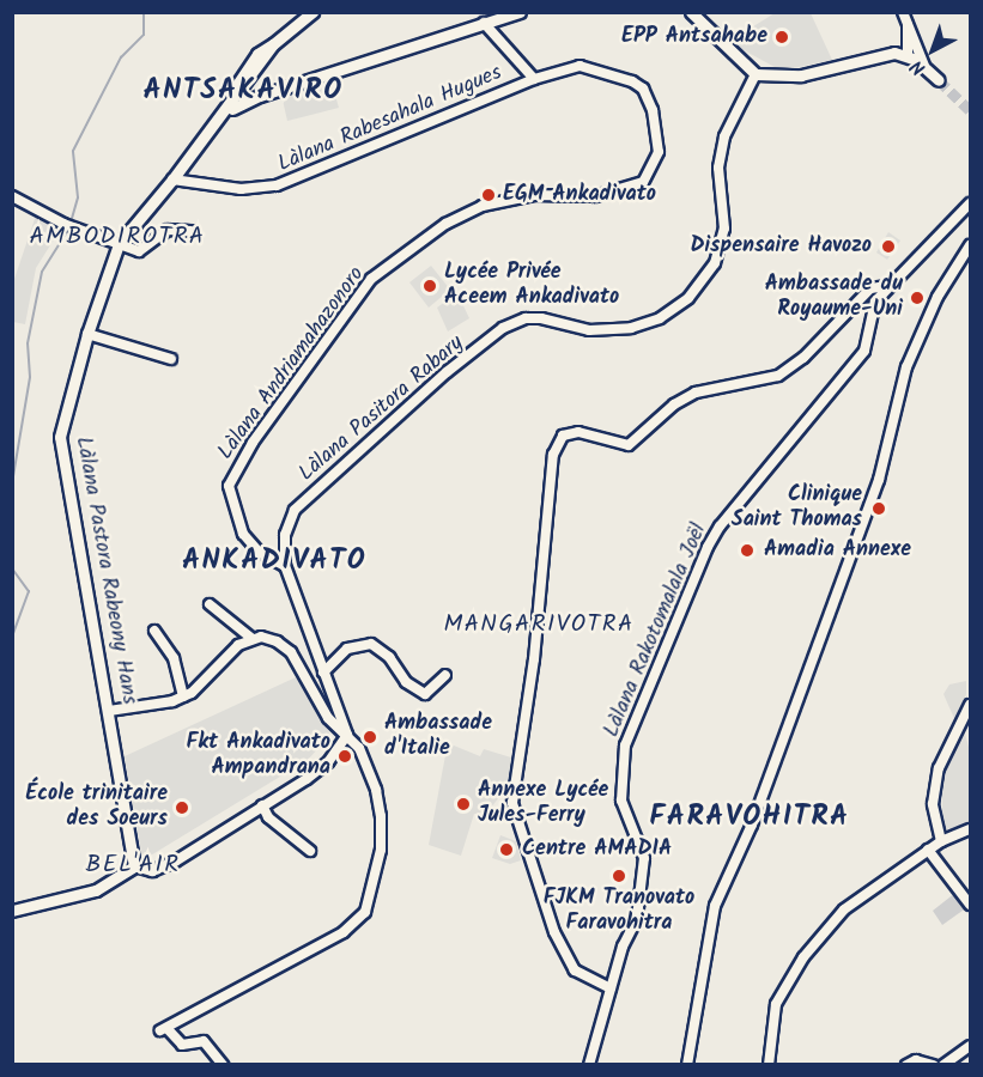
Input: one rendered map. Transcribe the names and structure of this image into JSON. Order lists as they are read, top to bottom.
{
  "streets": {
    "main road": ["Làlana Pastora Rabeony Hans"],
    "street": [
      "Làlana Rabesahala Hugues",
      "Làlana Andriamahazonoro",
      "Làlana Pasitora Rabary",
      "Làlana Rakotomalala Joël"
    ]
  },
  "crossings": [
    ["Làlana Rabesahala Hugues", "Làlana Andriamahazonoro"],
    ["Làlana Andriamahazonoro", "Làlana Pasitora Rabary"]
  ],
  "districts": [
    "ANTSAKAVIRO",
    "AMBODIROTRA",
    "ANKADIVATO",
    "MANGARIVOTRA",
    "FARAVOHITRA",
    "BEL'AIR"
  ],
  "places": [
    "EPP Antsahabe",
    "EGM Ankadivato",
    "Dispensaire Havozo",
    "Lycée Privée Aceem Ankadivato",
    "Ambassade du Royaume-Uni",
    "Clinique Saint Thomas",
    "Amadia Annexe",
    "Ambassade d'Italie",
    "Fkt Ankadivato Ampandrana",
    "Annexe Lycée Jules-Ferry",
    "École trinitaire des Soeurs",
    "Centre AMADIA",
    "FJKM Tranovato Faravohitra"
  ],
  "north": "bottom left"
}
